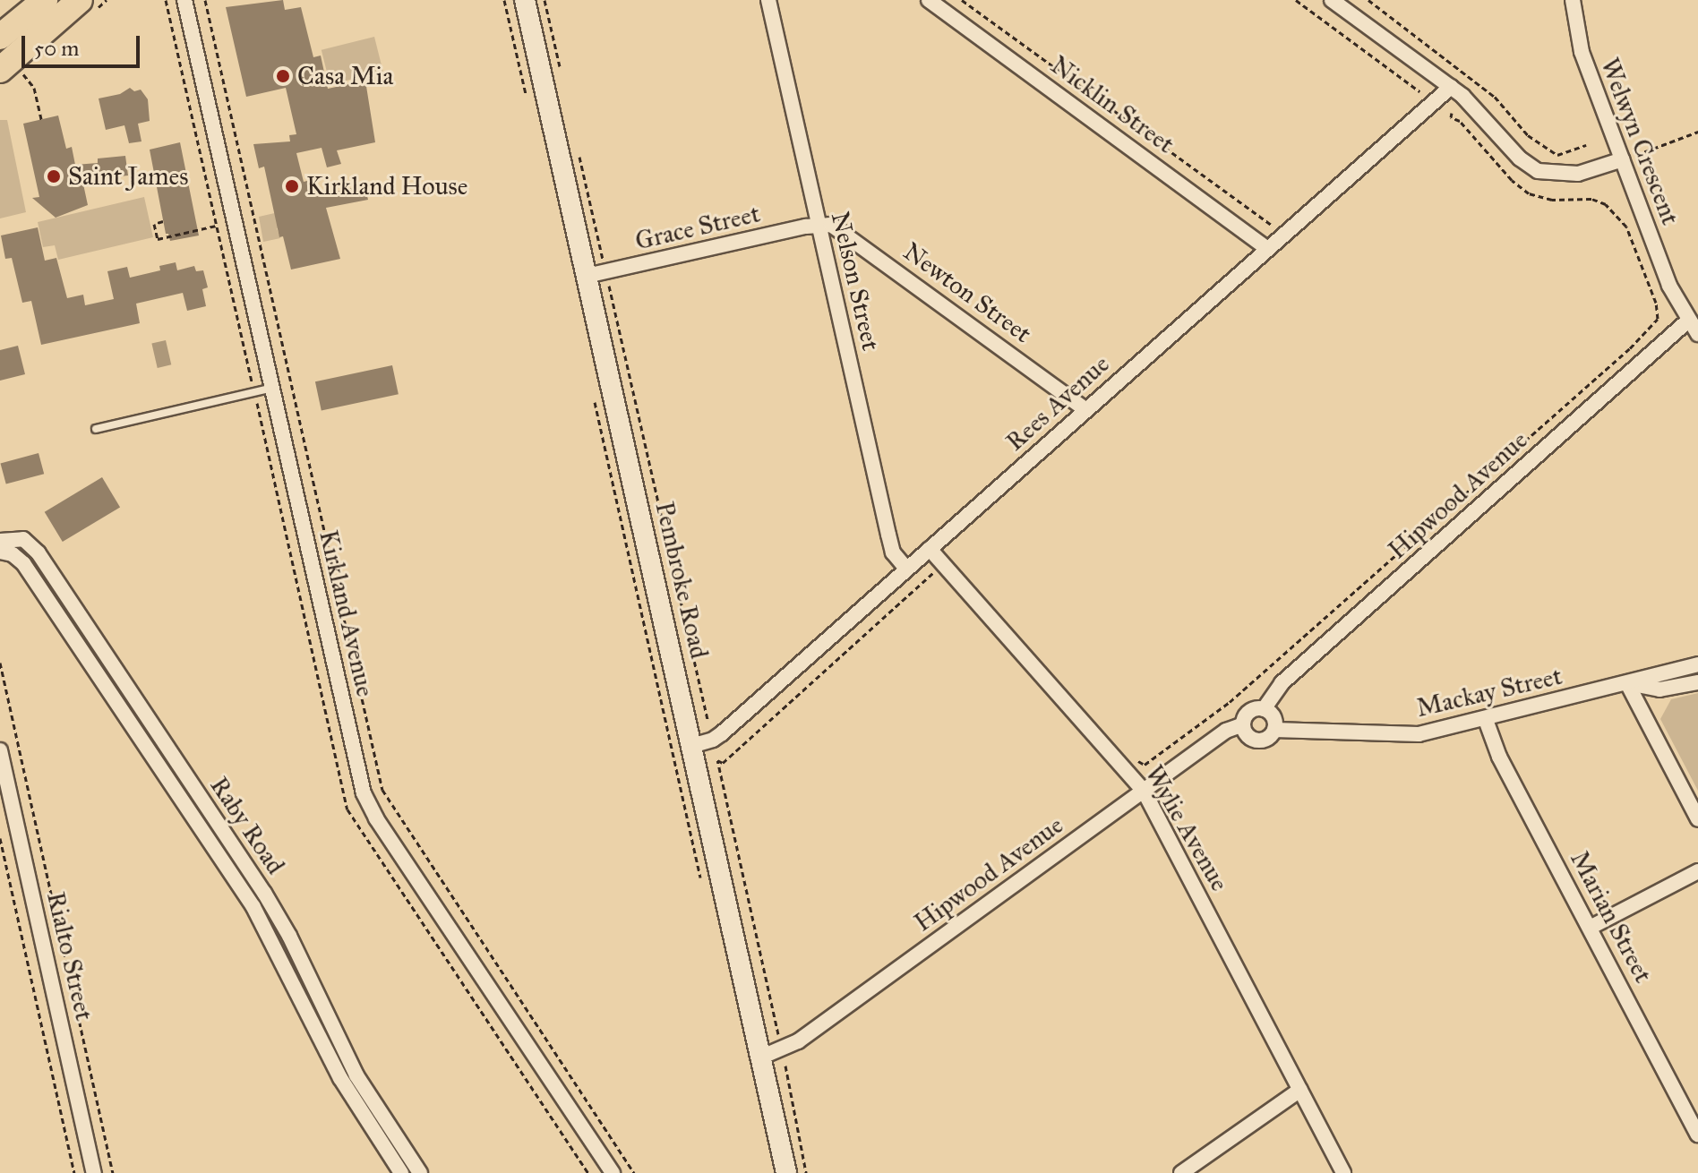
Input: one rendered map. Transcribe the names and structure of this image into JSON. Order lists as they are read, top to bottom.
{
  "streets": {
    "street": [
      "Nicklin Street",
      "Welwyn Crescent",
      "Grace Street",
      "Nelson Street",
      "Newton Street",
      "Rees Avenue",
      "Hipwood Avenue",
      "Pembroke Road",
      "Kirkland Avenue",
      "Mackay Street",
      "Raby Road",
      "Wylie Avenue",
      "Marian Street",
      "Rialto Street"
    ]
  },
  "crossings": [
    ["Nicklin Street", "Rees Avenue"],
    ["Welwyn Crescent", "Hipwood Avenue"],
    ["Grace Street", "Nelson Street"],
    ["Grace Street", "Newton Street"],
    ["Grace Street", "Pembroke Road"],
    ["Nelson Street", "Newton Street"],
    ["Nelson Street", "Rees Avenue"],
    ["Newton Street", "Rees Avenue"],
    ["Rees Avenue", "Pembroke Road"],
    ["Rees Avenue", "Wylie Avenue"],
    ["Hipwood Avenue", "Pembroke Road"],
    ["Hipwood Avenue", "Mackay Street"],
    ["Hipwood Avenue", "Wylie Avenue"],
    ["Mackay Street", "Marian Street"]
  ],
  "places": ["Casa Mia", "Saint James", "Kirkland House"],
  "scale_bar": "50 m"
}
